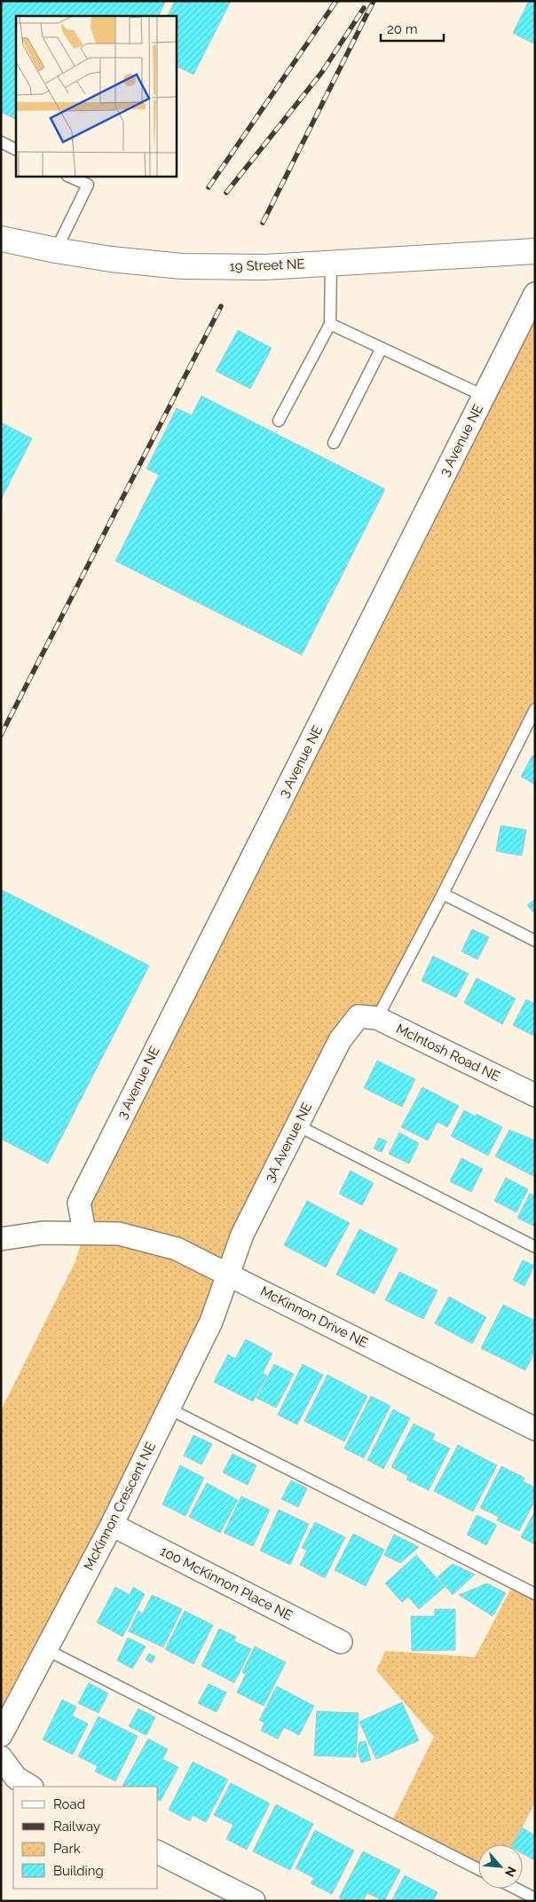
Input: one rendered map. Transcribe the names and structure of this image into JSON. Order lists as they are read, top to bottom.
{
  "streets": {
    "street": [
      "19 Street NE",
      "3 Avenue NE",
      "McIntosh Road NE",
      "3A Avenue NE",
      "McKinnon Drive NE",
      "McKinnon Crescent NE",
      "100 McKinnon Place NE"
    ]
  },
  "crossings": [
    ["3 Avenue NE", "McKinnon Drive NE"],
    ["McIntosh Road NE", "3A Avenue NE"],
    ["3A Avenue NE", "McKinnon Drive NE"],
    ["3A Avenue NE", "McKinnon Crescent NE"],
    ["McKinnon Drive NE", "McKinnon Crescent NE"],
    ["McKinnon Crescent NE", "100 McKinnon Place NE"]
  ],
  "legend": [
    "Road",
    "Railway",
    "Park",
    "Building"
  ],
  "scale_bar": "20 m",
  "north": "bottom right"
}
